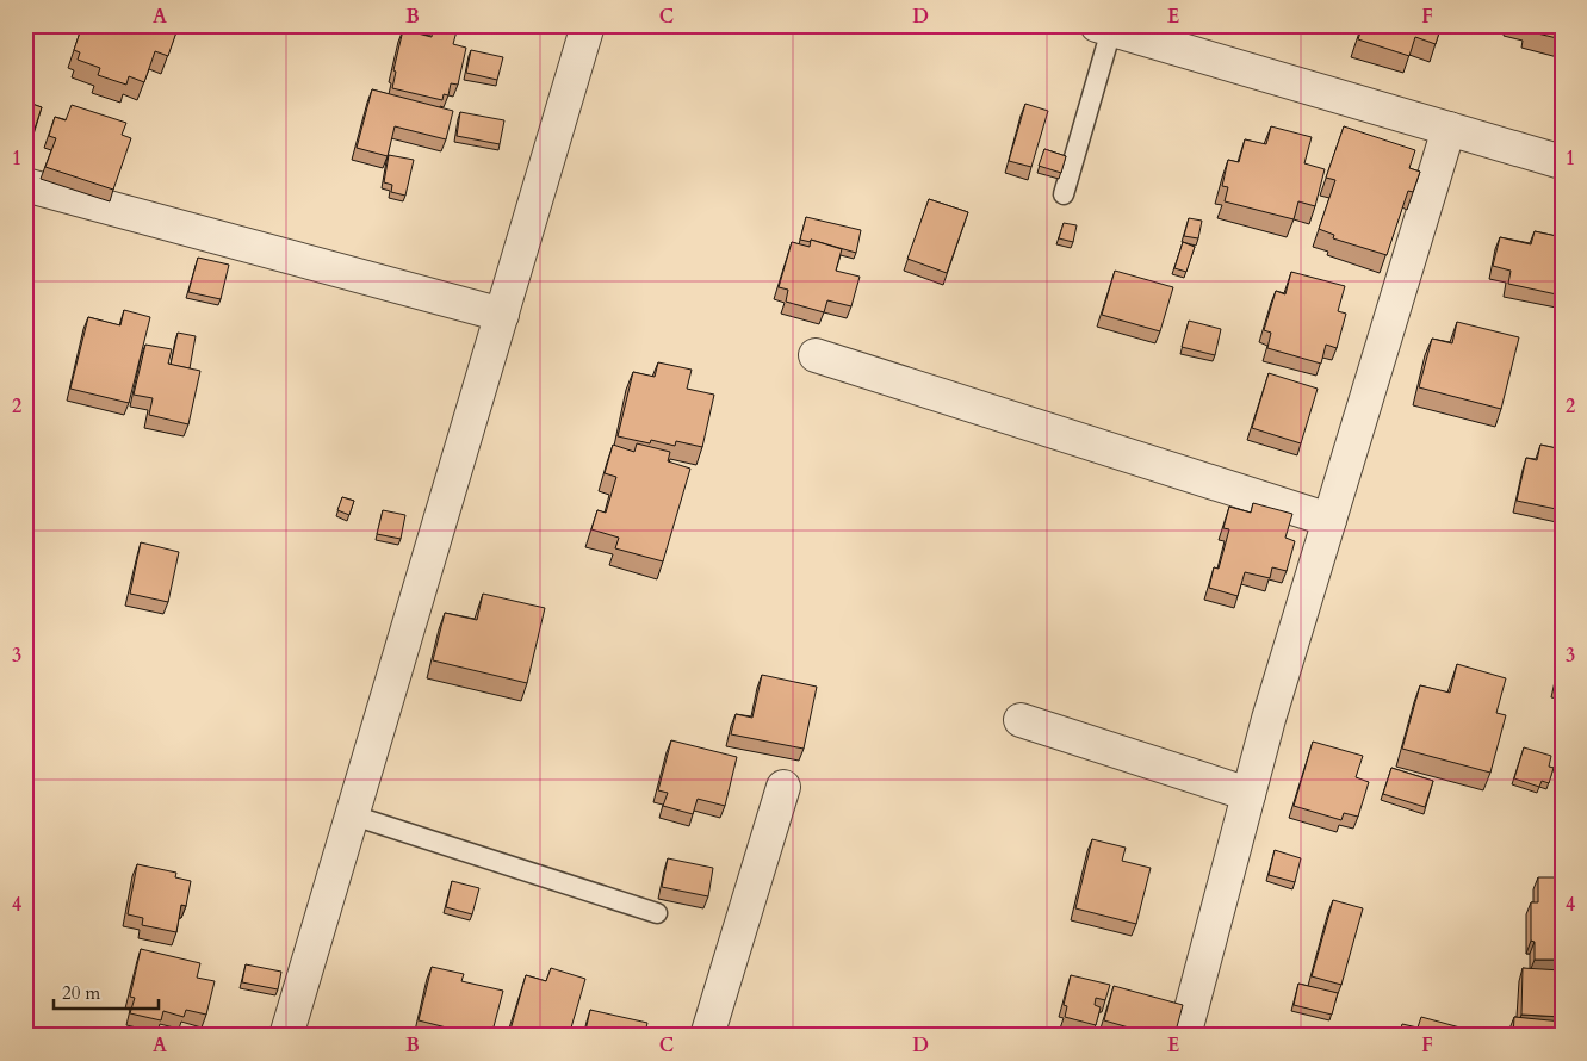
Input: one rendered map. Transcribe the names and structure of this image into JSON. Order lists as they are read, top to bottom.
{
  "scale_bar": "20 m",
  "grid": {
    "columns": [
      "A",
      "B",
      "C",
      "D",
      "E",
      "F"
    ],
    "rows": [
      "1",
      "2",
      "3",
      "4"
    ]
  }
}
